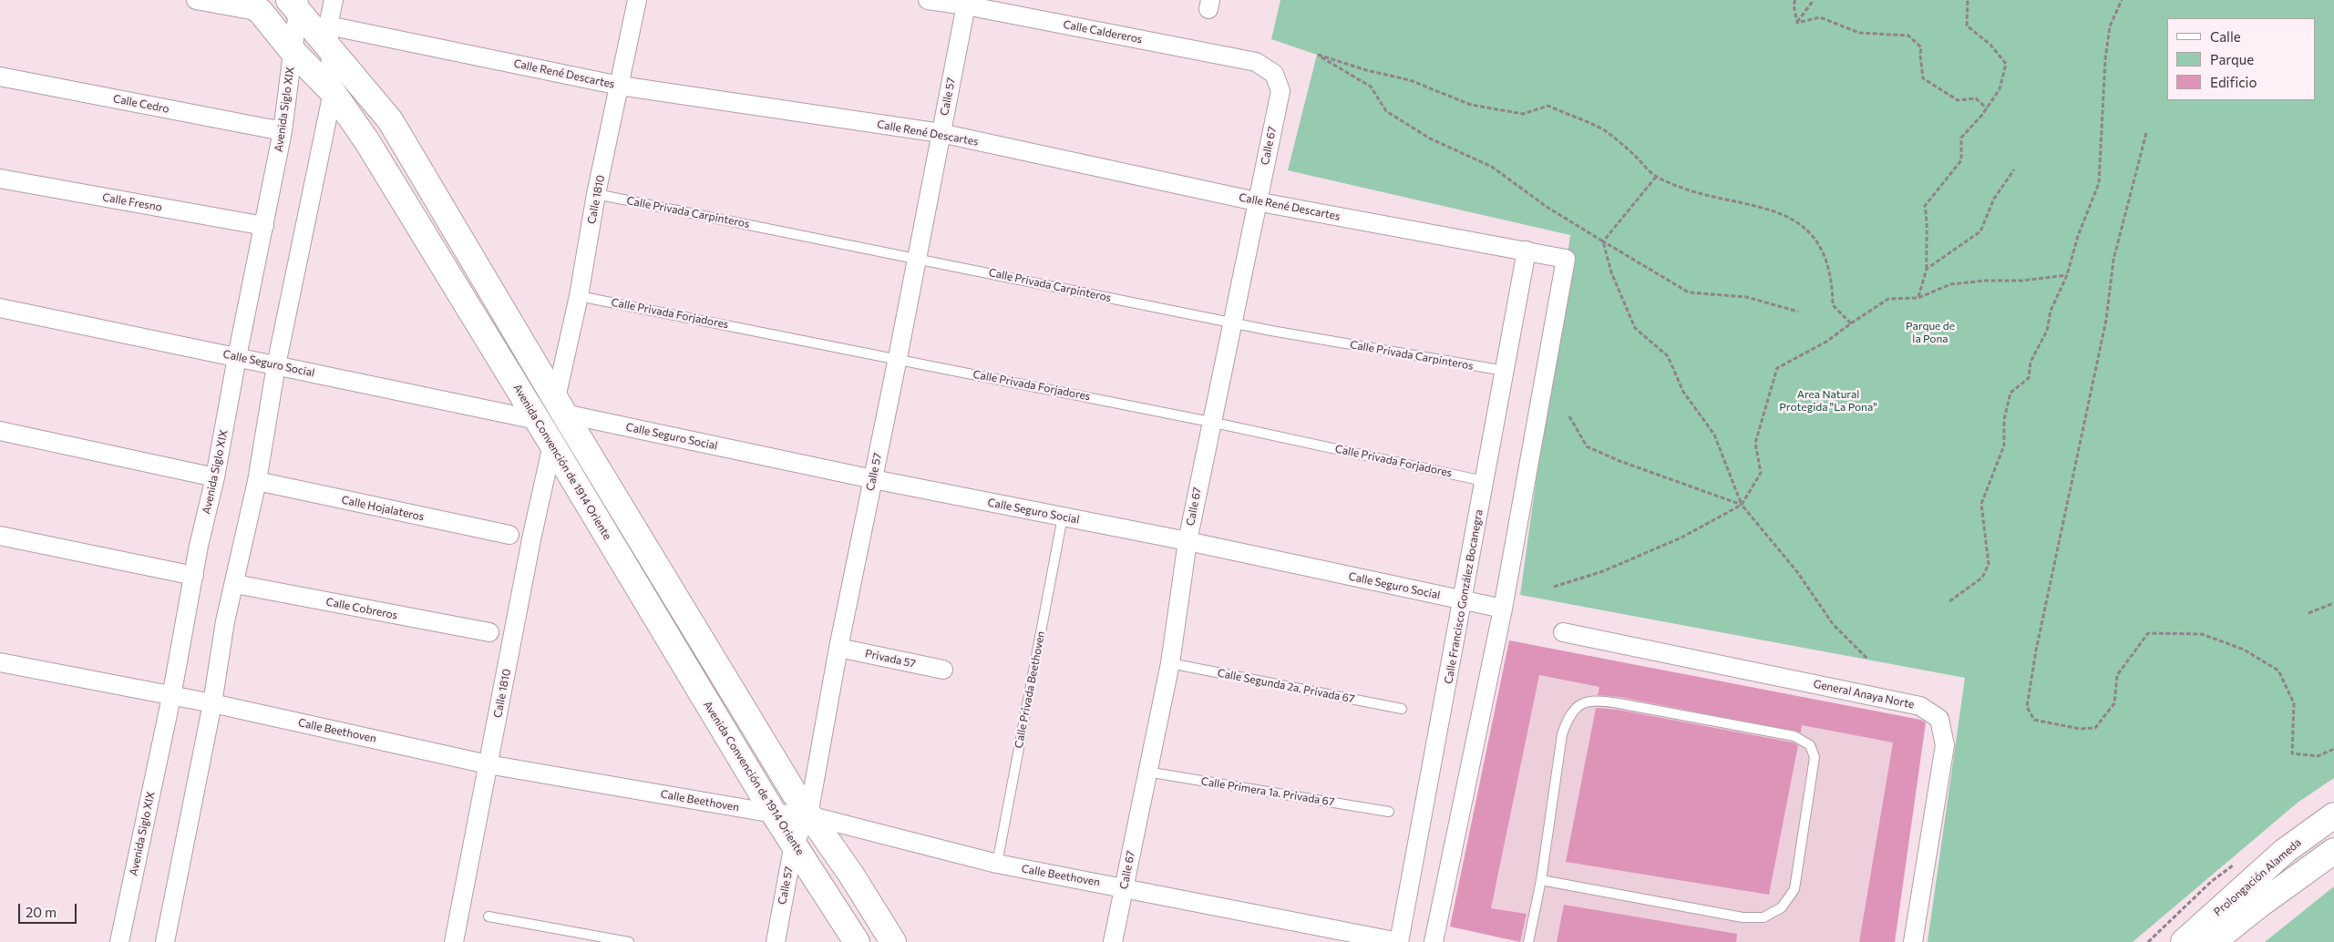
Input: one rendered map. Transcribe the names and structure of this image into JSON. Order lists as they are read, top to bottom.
{
  "streets": {
    "main road": ["Avenida Convención de 1914 Oriente", "Prolongación Alameda"],
    "street": [
      "Calle Caldereros",
      "Calle René Descartes",
      "Calle 57",
      "Calle Cedro",
      "Avenida Siglo XIX",
      "Calle 67",
      "Calle 1810",
      "Calle Fresno",
      "Calle Seguro Social",
      "Calle Hojalateros",
      "Calle Francisco González Bocanegra",
      "Calle Cobreros",
      "Privada 57",
      "General Anaya Norte",
      "Calle Beethoven"
    ],
    "lane": [
      "Calle Privada Carpinteros",
      "Calle Privada Forjadores",
      "Calle Segunda 2a. Privada 67",
      "Calle Privada Beethoven",
      "Calle Primera 1a. Privada 67"
    ]
  },
  "crossings": [
    ["Calle Caldereros", "Calle 57"],
    ["Calle Caldereros", "Calle 67"],
    ["Calle René Descartes", "Calle 57"],
    ["Calle René Descartes", "Calle 67"],
    ["Calle René Descartes", "Calle 1810"],
    ["Calle René Descartes", "Calle Seguro Social"],
    ["Calle René Descartes", "Calle Francisco González Bocanegra"],
    ["Calle 57", "Calle Privada Carpinteros"],
    ["Calle 57", "Calle Privada Forjadores"],
    ["Calle 57", "Calle Seguro Social"],
    ["Calle 57", "Avenida Convención de 1914 Oriente"],
    ["Calle 57", "Privada 57"],
    ["Calle 57", "Calle Beethoven"],
    ["Calle Cedro", "Avenida Siglo XIX"],
    ["Avenida Siglo XIX", "Calle Fresno"],
    ["Avenida Siglo XIX", "Calle Seguro Social"],
    ["Avenida Siglo XIX", "Avenida Convención de 1914 Oriente"],
    ["Avenida Siglo XIX", "Calle Beethoven"],
    ["Calle 67", "Calle Privada Carpinteros"],
    ["Calle 67", "Calle Privada Forjadores"],
    ["Calle 67", "Calle Seguro Social"],
    ["Calle 67", "Calle Segunda 2a. Privada 67"],
    ["Calle 67", "Calle Beethoven"],
    ["Calle 67", "Calle Primera 1a. Privada 67"],
    ["Calle 1810", "Calle Privada Carpinteros"],
    ["Calle 1810", "Calle Privada Forjadores"],
    ["Calle 1810", "Calle Seguro Social"],
    ["Calle 1810", "Avenida Convención de 1914 Oriente"],
    ["Calle 1810", "Calle Beethoven"],
    ["Calle Privada Carpinteros", "Calle Francisco González Bocanegra"],
    ["Calle Privada Forjadores", "Calle Francisco González Bocanegra"],
    ["Calle Seguro Social", "Avenida Convención de 1914 Oriente"],
    ["Calle Seguro Social", "Calle Francisco González Bocanegra"],
    ["Calle Seguro Social", "Calle Privada Beethoven"],
    ["Avenida Convención de 1914 Oriente", "Calle Beethoven"],
    ["Calle Francisco González Bocanegra", "Calle Beethoven"],
    ["Calle Privada Beethoven", "Calle Beethoven"]
  ],
  "parks": ["Parque de la Pona", "Area Natural Protegida \"La Pona\""],
  "legend": ["Calle", "Parque", "Edificio"],
  "scale_bar": "20 m"
}
